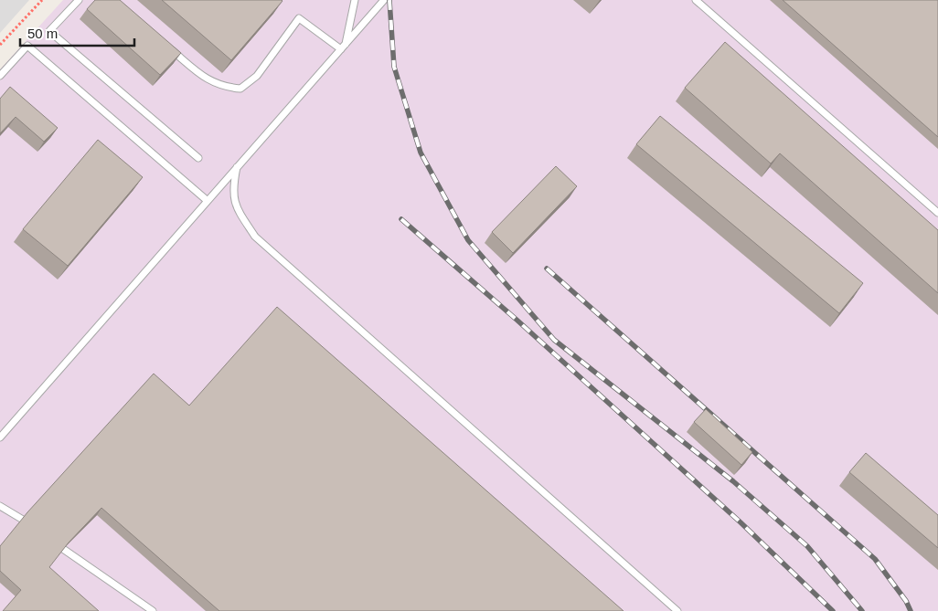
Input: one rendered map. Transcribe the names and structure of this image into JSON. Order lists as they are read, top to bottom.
{
  "scale_bar": "50 m"
}
